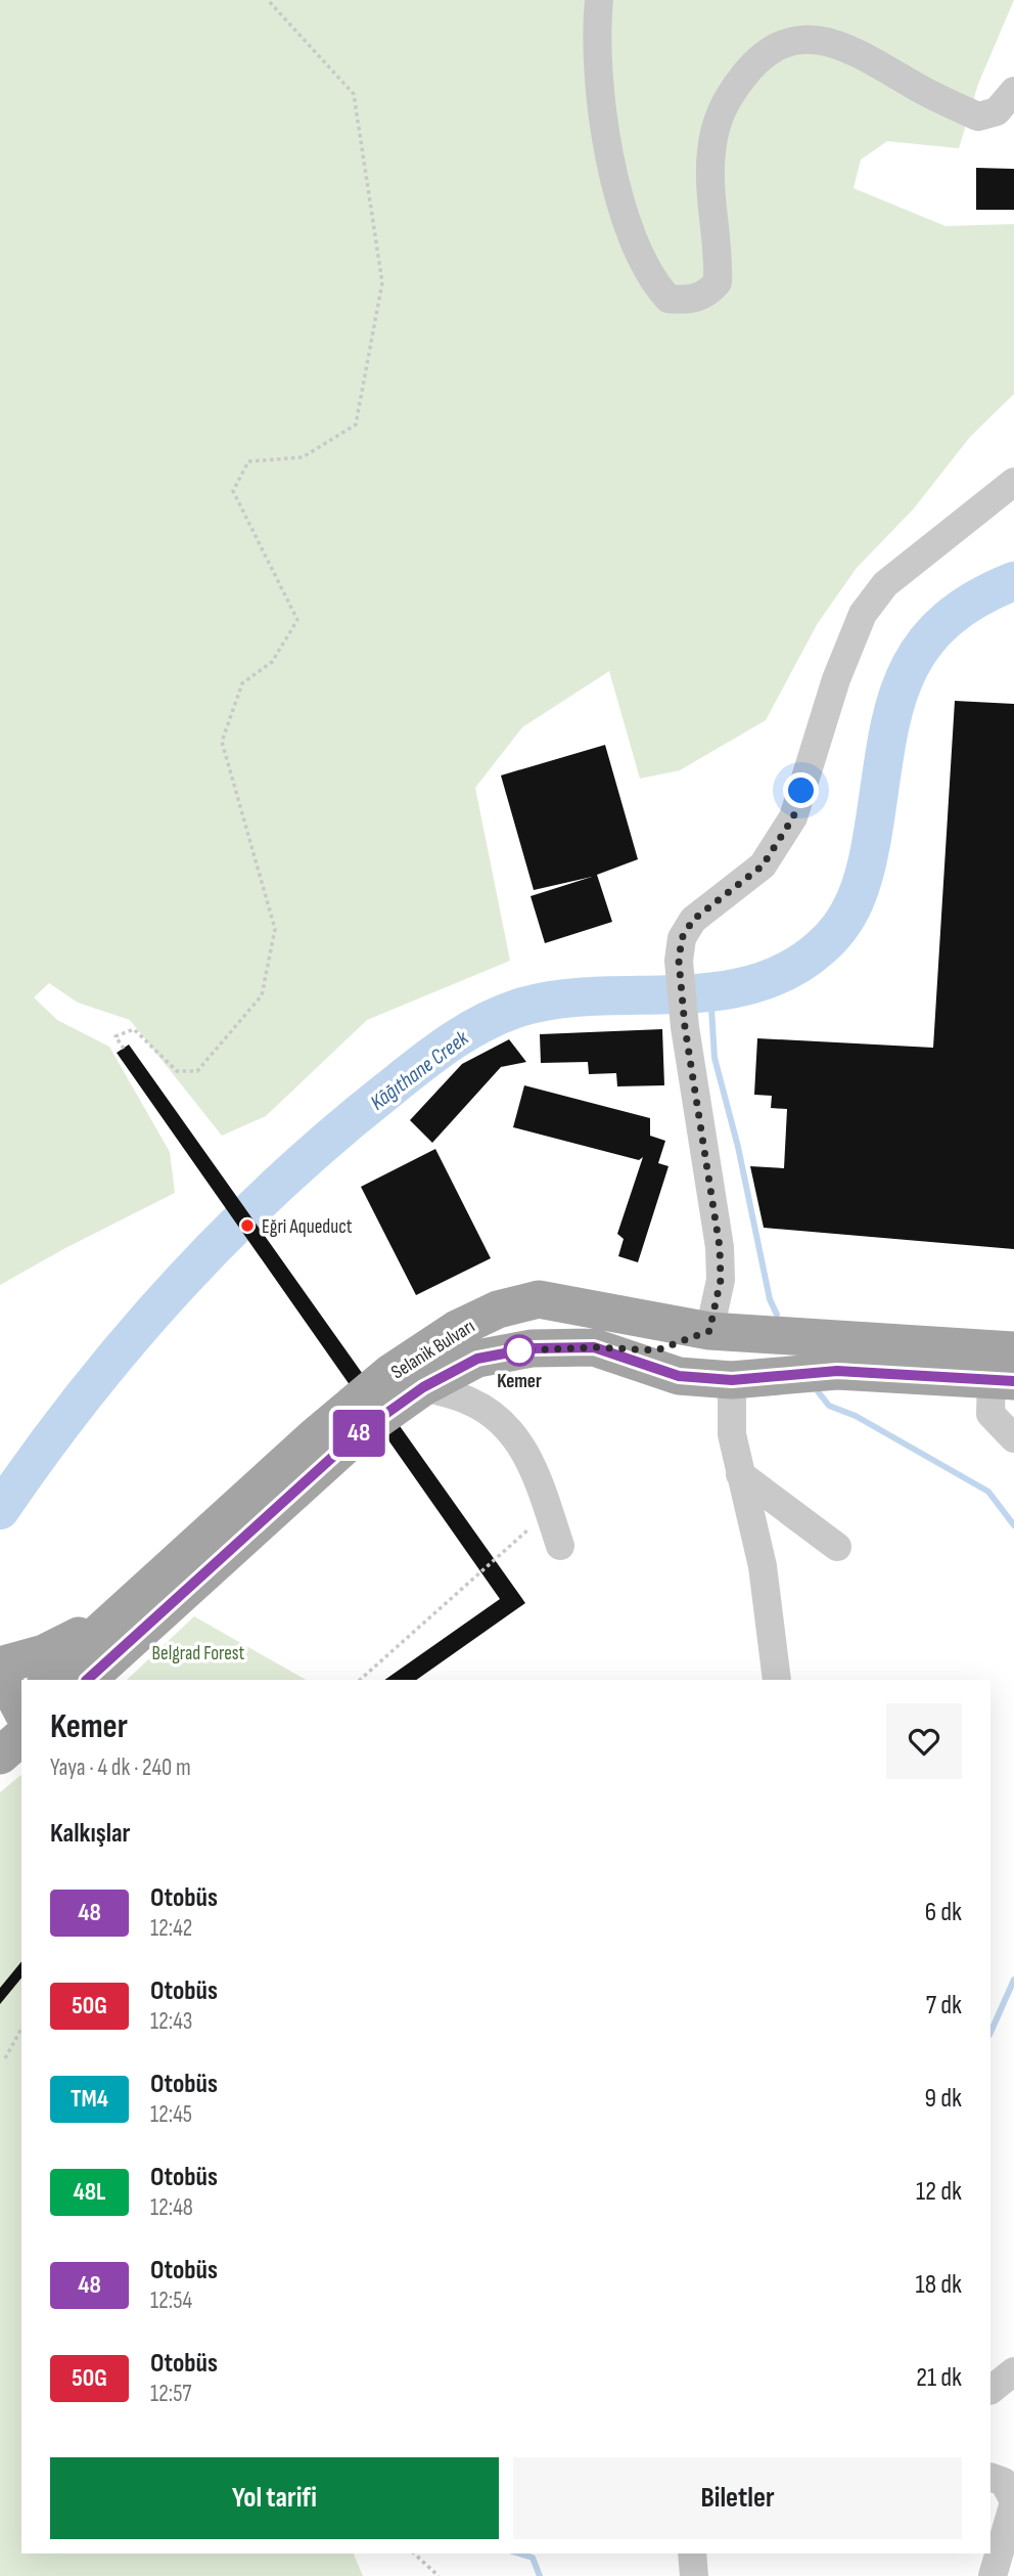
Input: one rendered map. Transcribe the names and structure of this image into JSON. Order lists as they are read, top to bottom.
{
  "streets": {
    "main road": ["Selanik Bulvarı"]
  },
  "water": ["Kâğıthane Creek"],
  "parks": ["Belgrad Forest"],
  "places": ["Eğri Aqueduct", "Kemer"],
  "lines": ["bus line 48"],
  "page": {
    "on_map": "48",
    "heading": [
      ["Kemer", "Yaya · 4 dk · 240 m"],
      "Kalkışlar"
    ],
    "list": [
      {
        "mark": "48",
        "name": "Otobüs",
        "note": "12:42",
        "value": "6 dk"
      },
      {
        "mark": "50G",
        "name": "Otobüs",
        "note": "12:43",
        "value": "7 dk"
      },
      {
        "mark": "TM4",
        "name": "Otobüs",
        "note": "12:45",
        "value": "9 dk"
      },
      {
        "mark": "48L",
        "name": "Otobüs",
        "note": "12:48",
        "value": "12 dk"
      },
      {
        "mark": "48",
        "name": "Otobüs",
        "note": "12:54",
        "value": "18 dk"
      },
      {
        "mark": "50G",
        "name": "Otobüs",
        "note": "12:57",
        "value": "21 dk"
      }
    ],
    "buttons": ["Yol tarifi", "Biletler"]
  }
}
